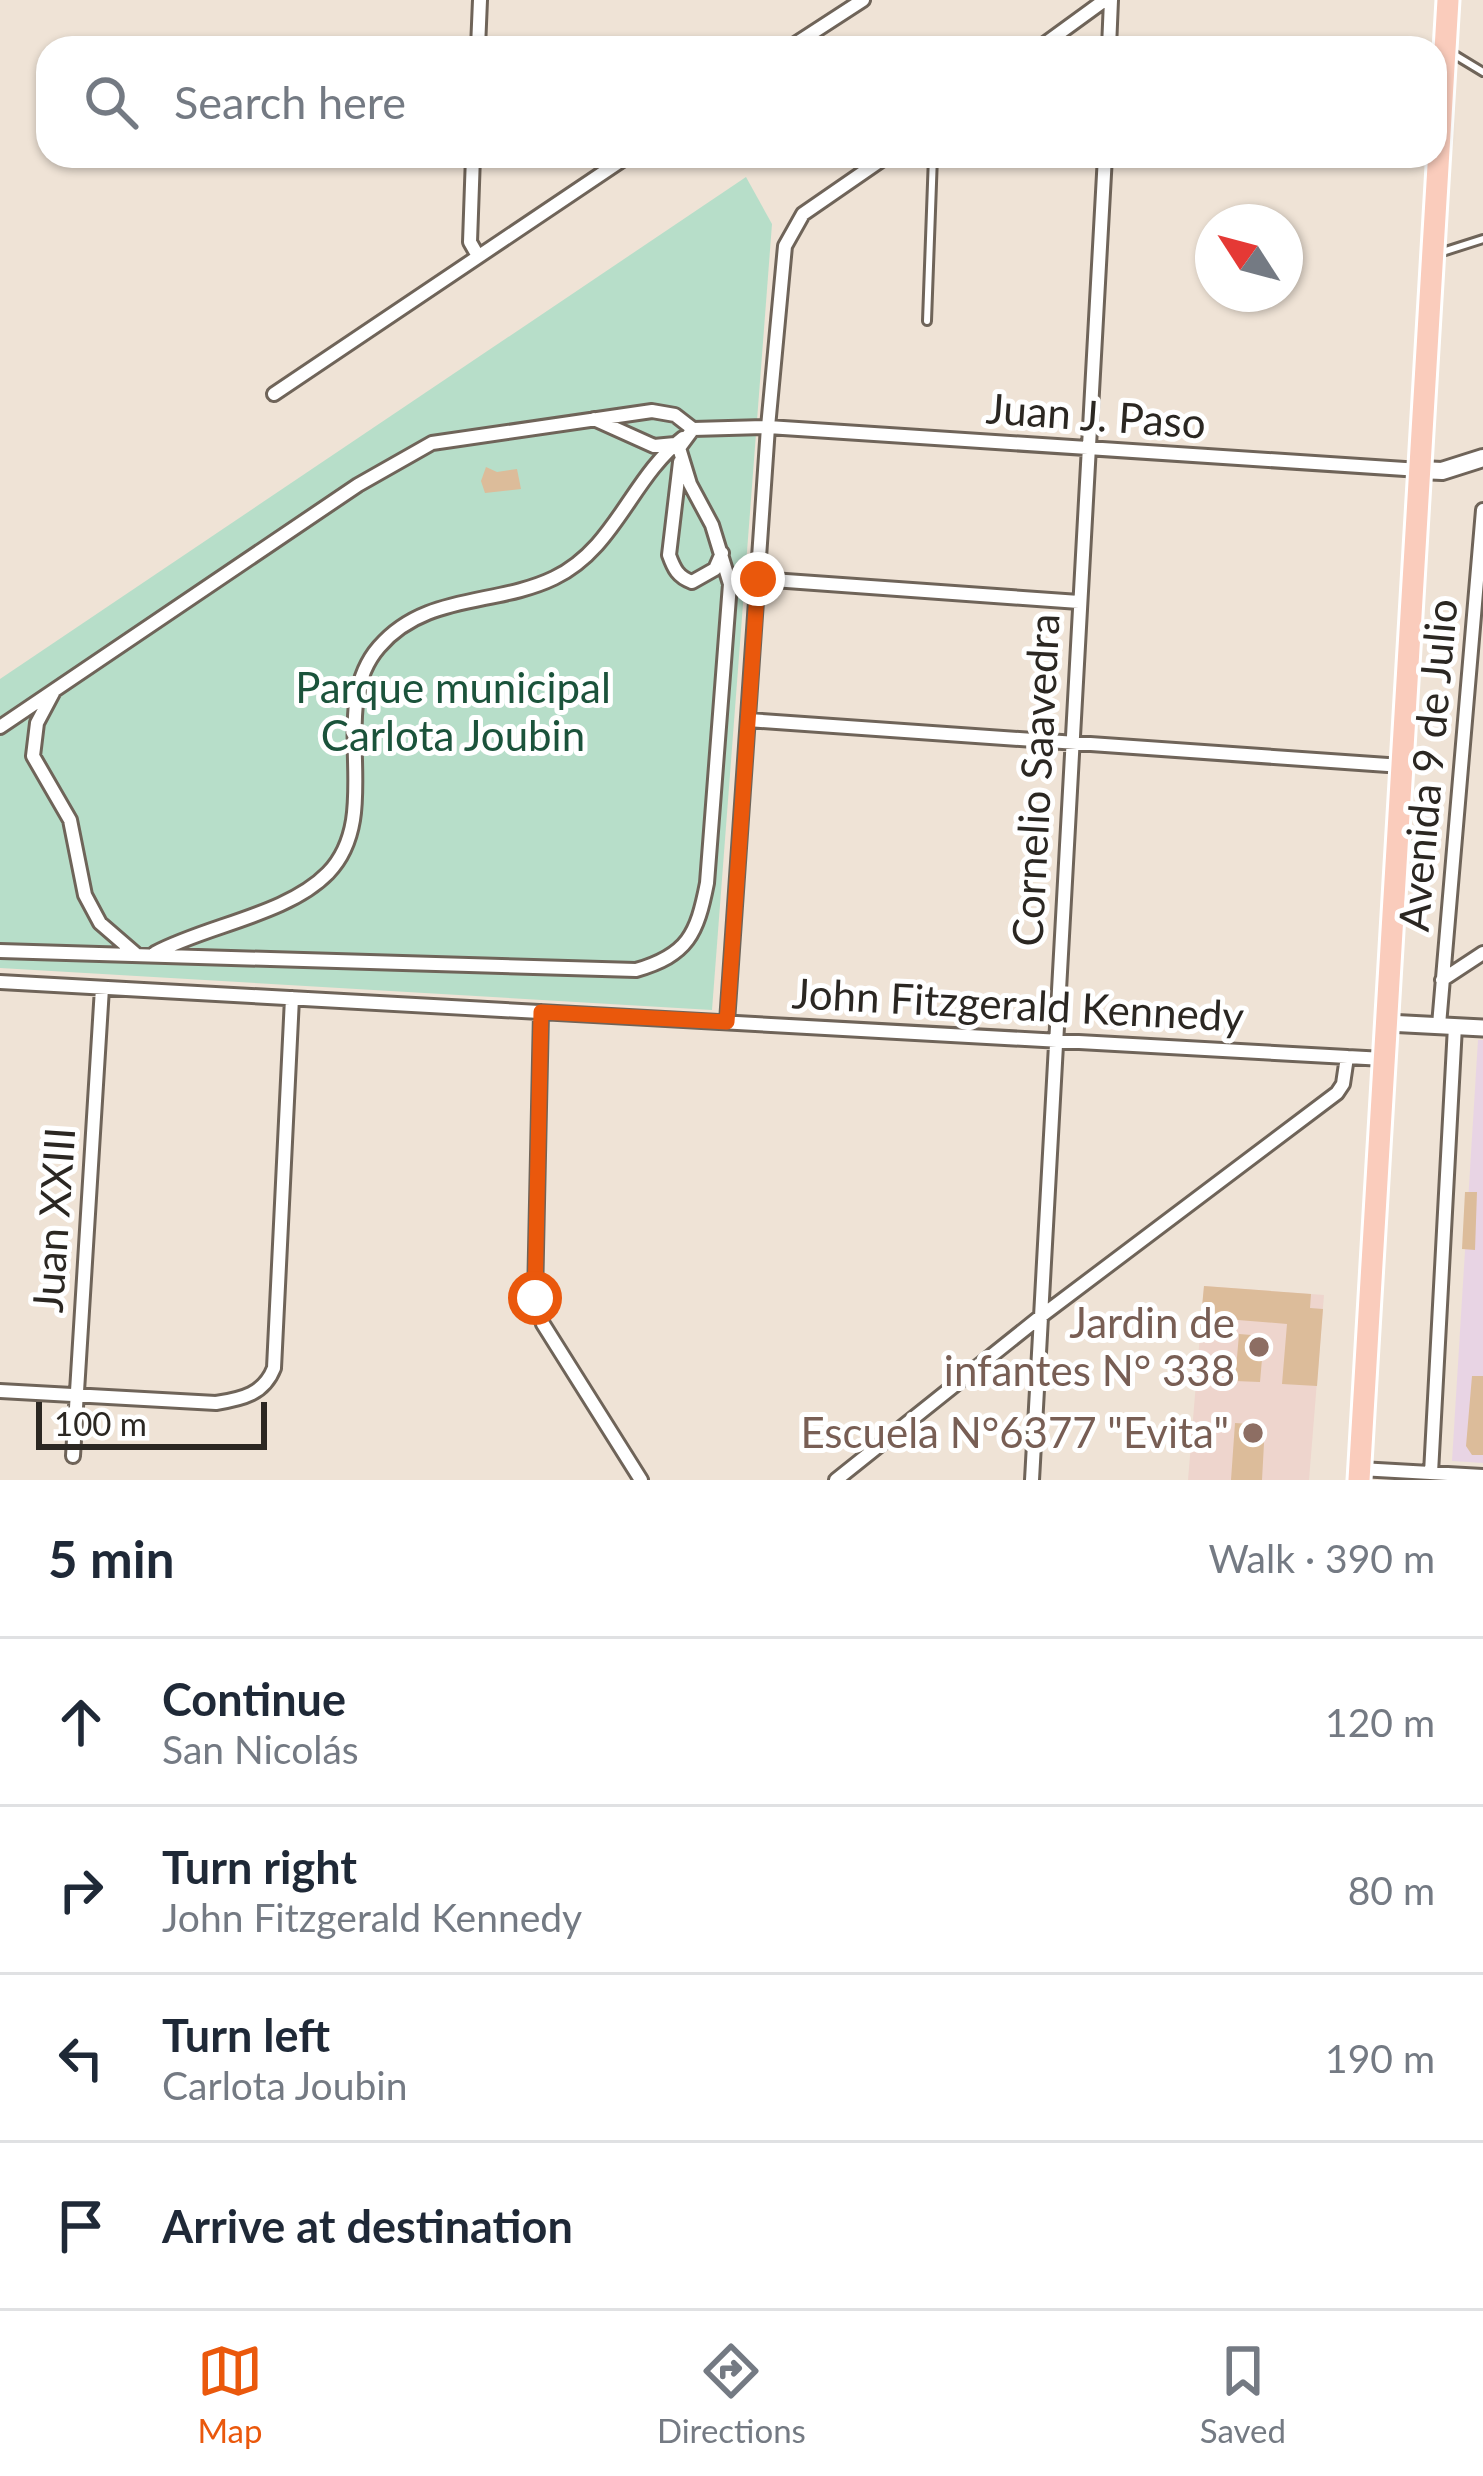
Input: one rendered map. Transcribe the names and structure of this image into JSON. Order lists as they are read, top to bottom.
{
  "streets": {
    "street": [
      "Juan J. Paso",
      "Avenida 9 de Julio",
      "Cornelio Saavedra",
      "John Fitzgerald Kennedy",
      "Juan XXIII"
    ]
  },
  "crossings": [
    ["Juan J. Paso", "Cornelio Saavedra"],
    ["Cornelio Saavedra", "John Fitzgerald Kennedy"],
    ["John Fitzgerald Kennedy", "Juan XXIII"]
  ],
  "parks": ["Parque municipal Carlota Joubin"],
  "places": ["Jardin de infantes N° 338", "Escuela N°6377 \"Evita\""],
  "scale_bar": "100 m",
  "north": "top left",
  "page": {
    "search": "Search here",
    "scale": "100 m",
    "heading": ["5 min", "Walk · 390 m"],
    "list": [
      ["Continue", "San Nicolás", "120 m"],
      ["Turn right", "John Fitzgerald Kennedy", "80 m"],
      ["Turn left", "Carlota Joubin", "190 m"],
      "Arrive at destination"
    ],
    "nav": ["Map", "Directions", "Saved"]
  }
}
